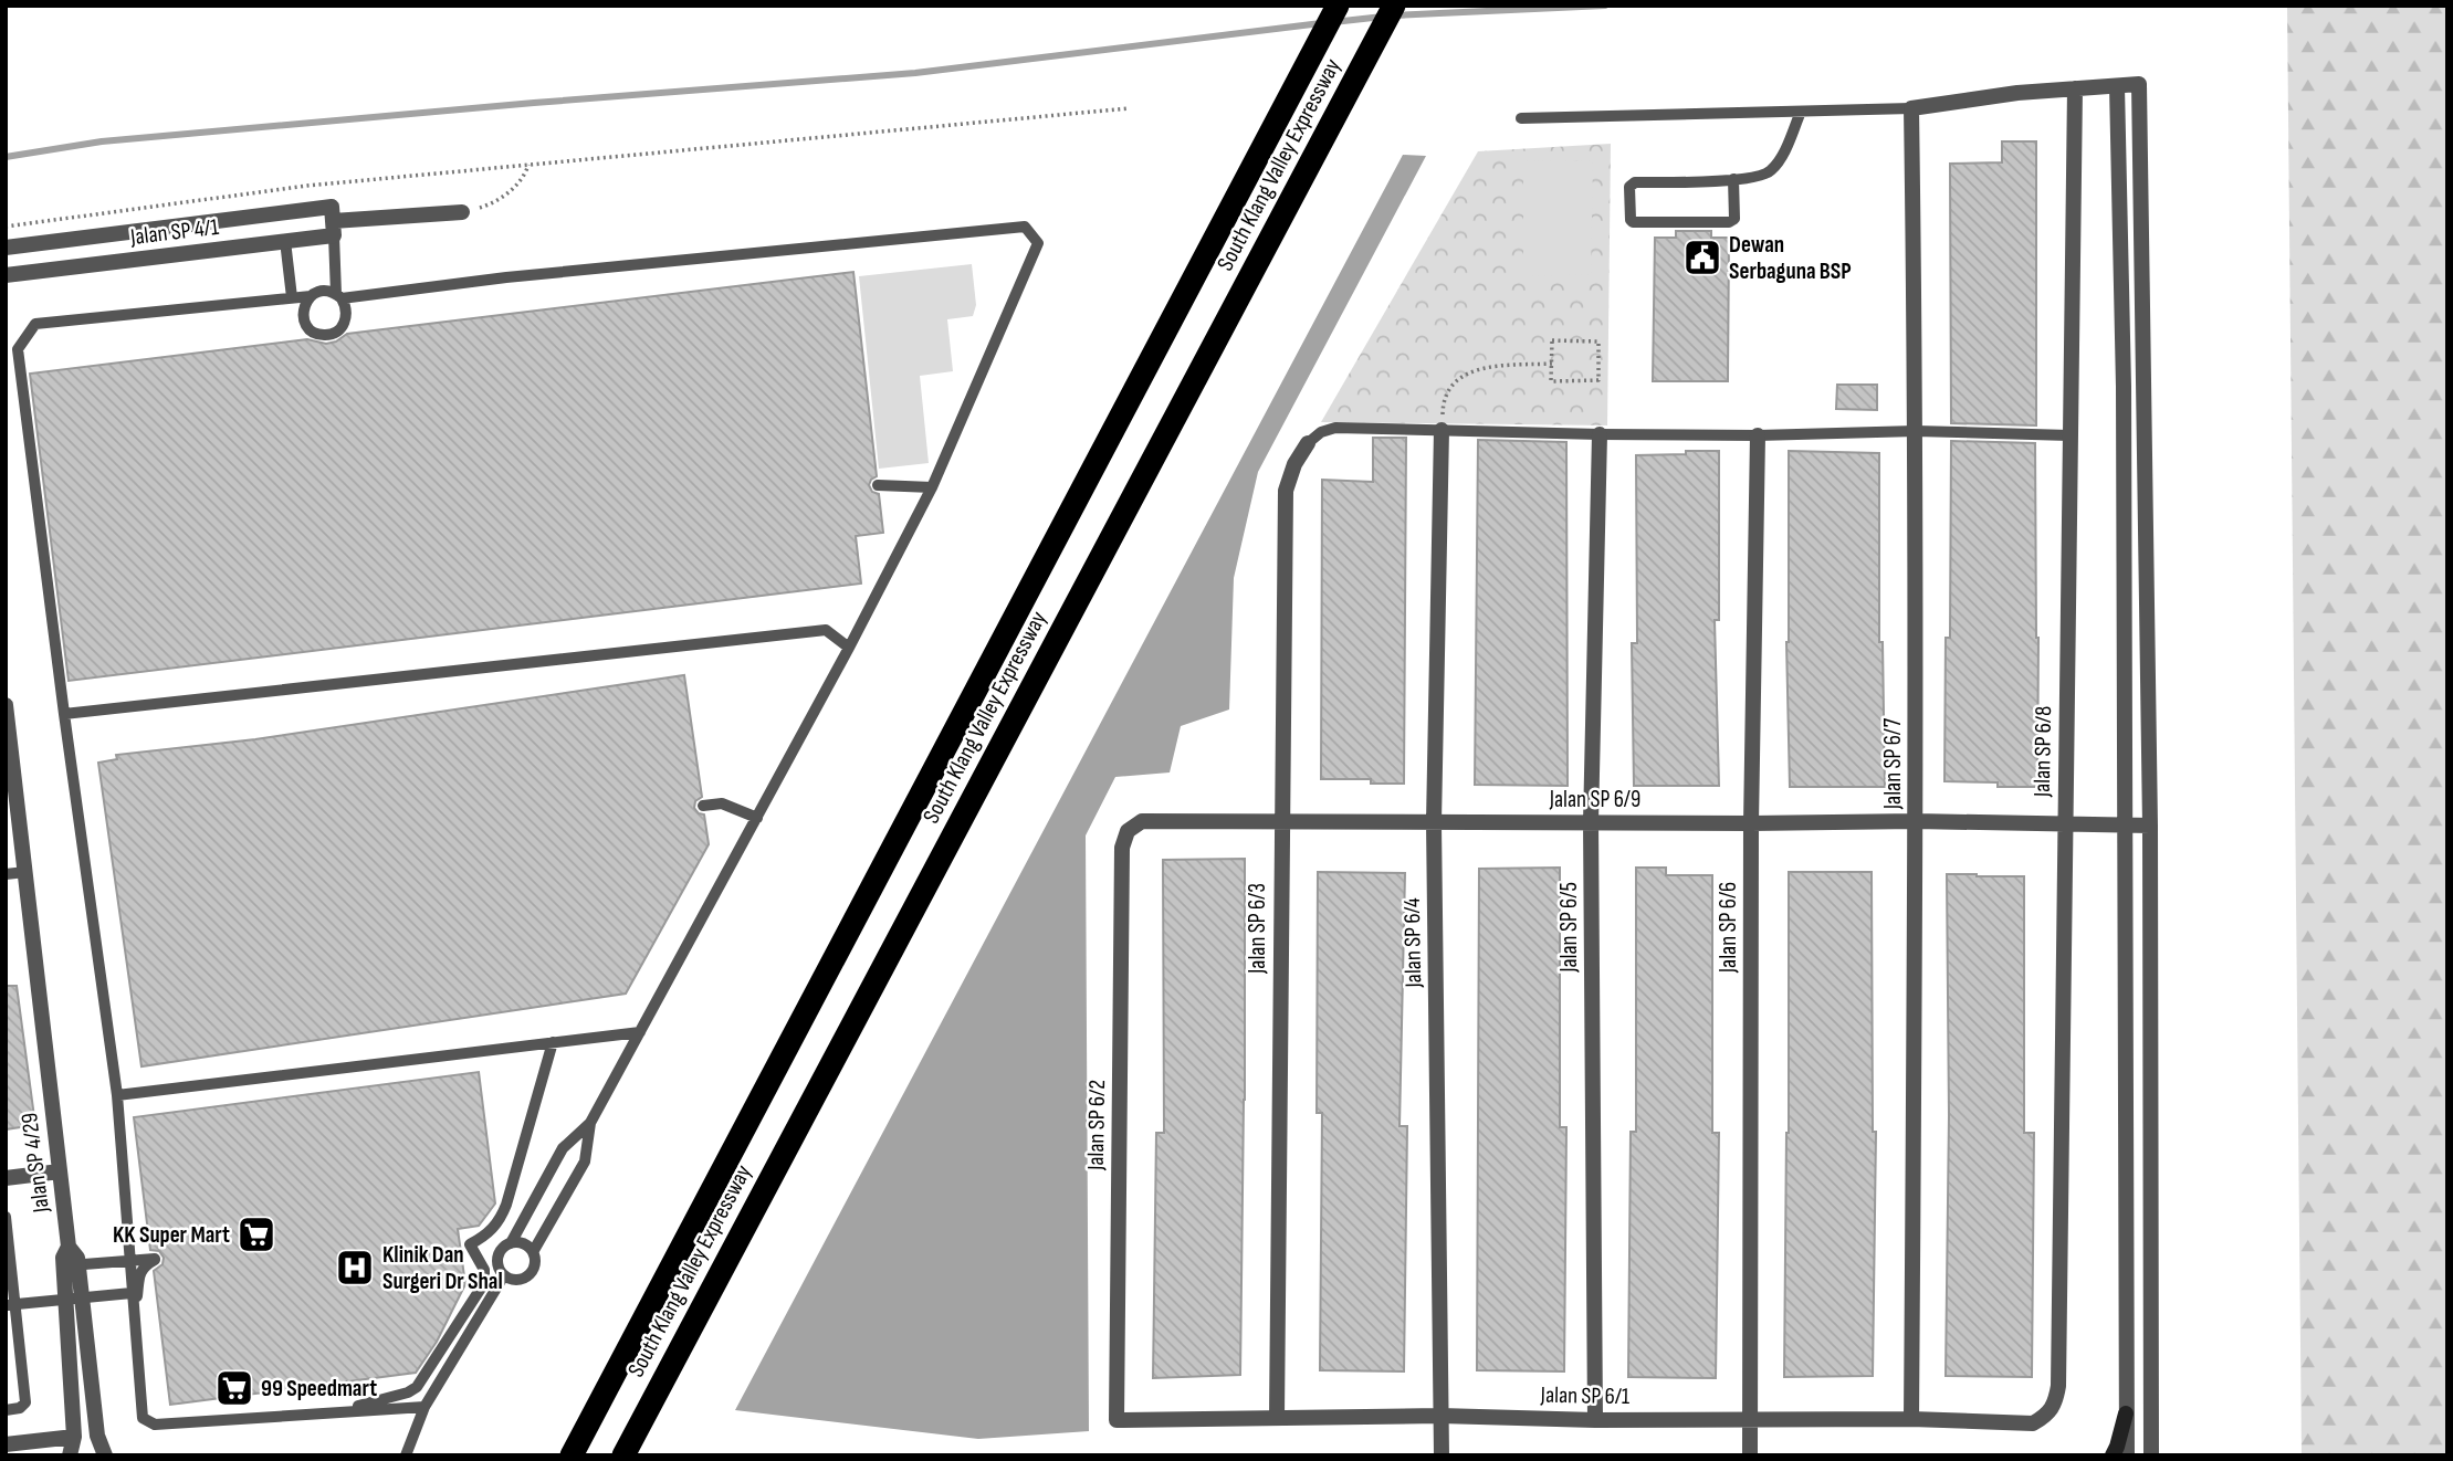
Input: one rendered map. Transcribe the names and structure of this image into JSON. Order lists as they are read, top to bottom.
{
  "streets": {
    "highway": ["South Klang Valley Expressway"],
    "street": [
      "Jalan SP 4/1",
      "Jalan SP 6/8",
      "Jalan SP 6/7",
      "Jalan SP 6/9",
      "Jalan SP 6/5",
      "Jalan SP 6/6",
      "Jalan SP 6/3",
      "Jalan SP 6/4",
      "Jalan SP 6/2",
      "Jalan SP 4/29",
      "Jalan SP 6/1"
    ]
  },
  "crossings": [
    ["Jalan SP 6/8", "Jalan SP 6/9"],
    ["Jalan SP 6/8", "Jalan SP 6/1"],
    ["Jalan SP 6/7", "Jalan SP 6/9"],
    ["Jalan SP 6/7", "Jalan SP 6/1"],
    ["Jalan SP 6/9", "Jalan SP 6/5"],
    ["Jalan SP 6/9", "Jalan SP 6/6"],
    ["Jalan SP 6/9", "Jalan SP 6/3"],
    ["Jalan SP 6/9", "Jalan SP 6/4"],
    ["Jalan SP 6/9", "Jalan SP 6/2"],
    ["Jalan SP 6/5", "Jalan SP 6/1"],
    ["Jalan SP 6/6", "Jalan SP 6/1"],
    ["Jalan SP 6/3", "Jalan SP 6/1"],
    ["Jalan SP 6/4", "Jalan SP 6/1"],
    ["Jalan SP 6/2", "Jalan SP 6/1"]
  ],
  "places": {
    "public building": ["Dewan Serbaguna BSP"],
    "supermarket": ["KK Super Mart", "99 Speedmart"],
    "hospital": ["Klinik Dan Surgeri Dr Shal"]
  }
}
